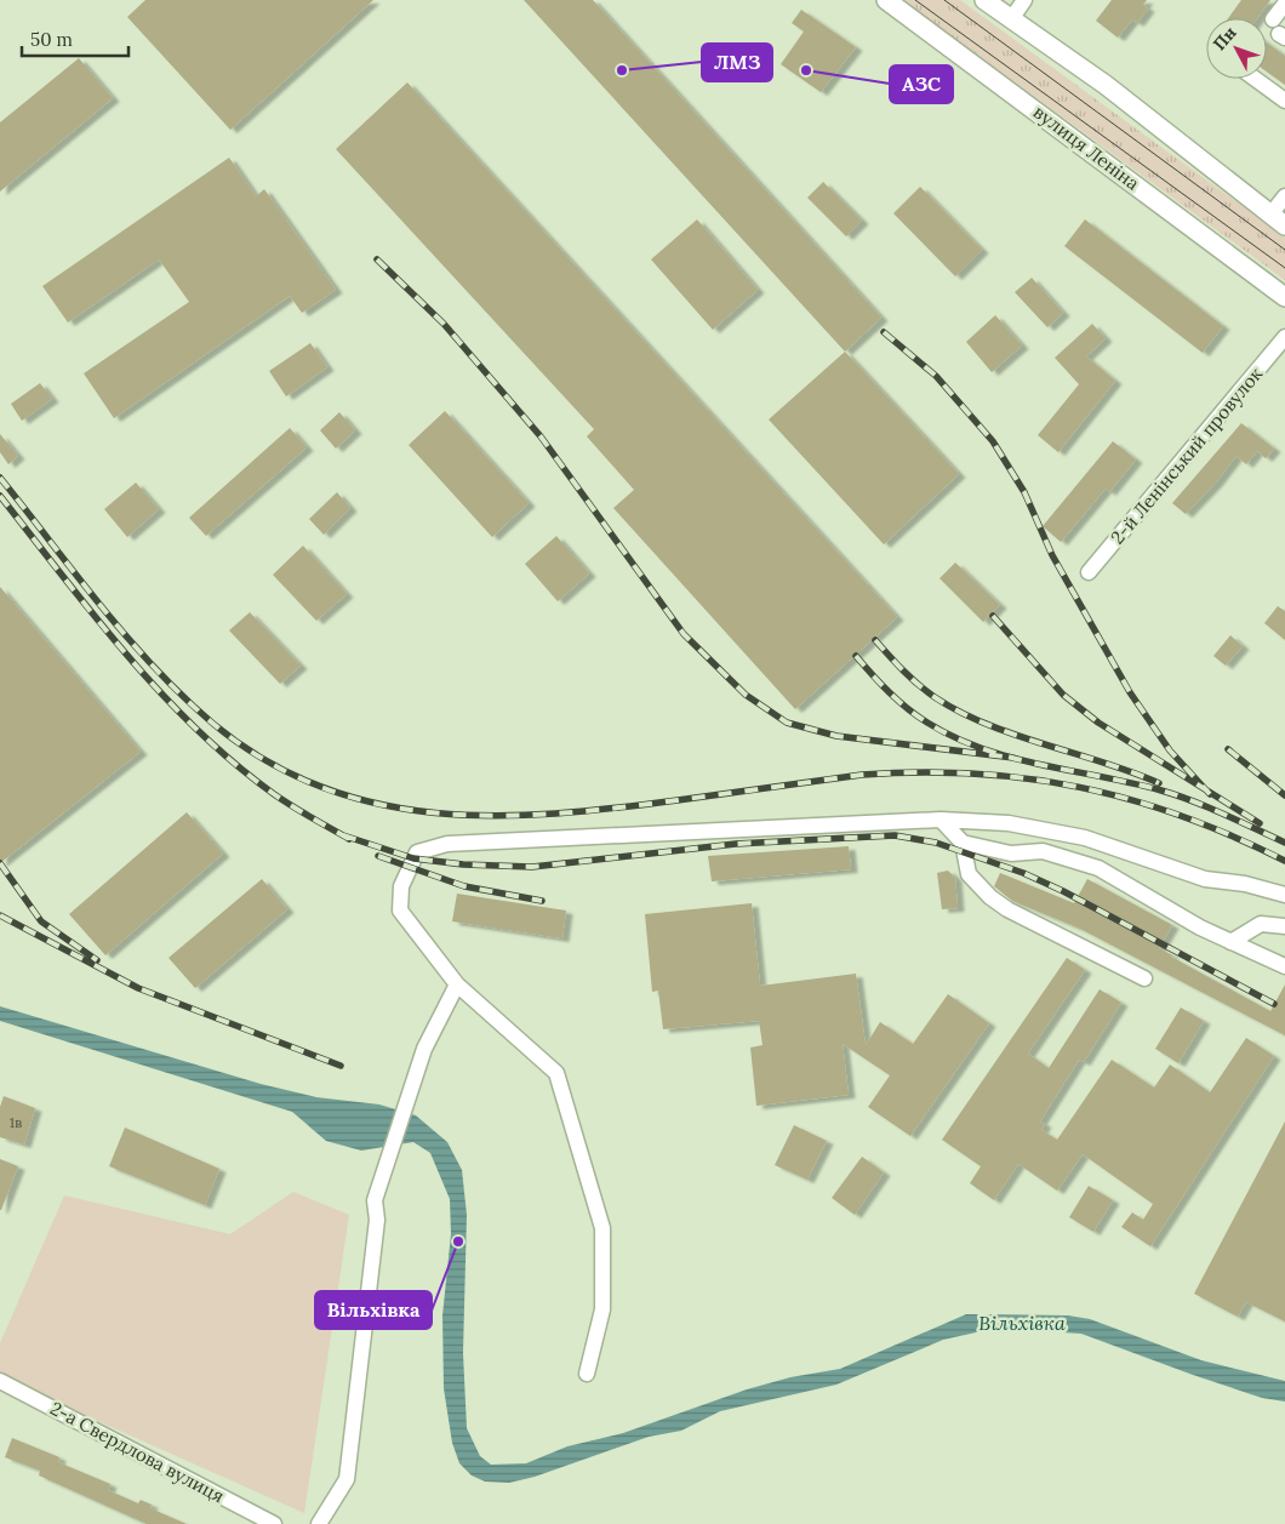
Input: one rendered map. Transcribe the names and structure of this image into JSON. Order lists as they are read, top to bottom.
{
  "streets": {
    "main road": ["вулиця Леніна"],
    "street": ["2-й Ленінський провулок", "2-а Свердлова вулиця"]
  },
  "water": ["Вільхівка"],
  "places": ["ЛМЗ", "АЗС", "Вільхівка"],
  "house_numbers": ["1в"],
  "scale_bar": "50 m",
  "north": "top left"
}
